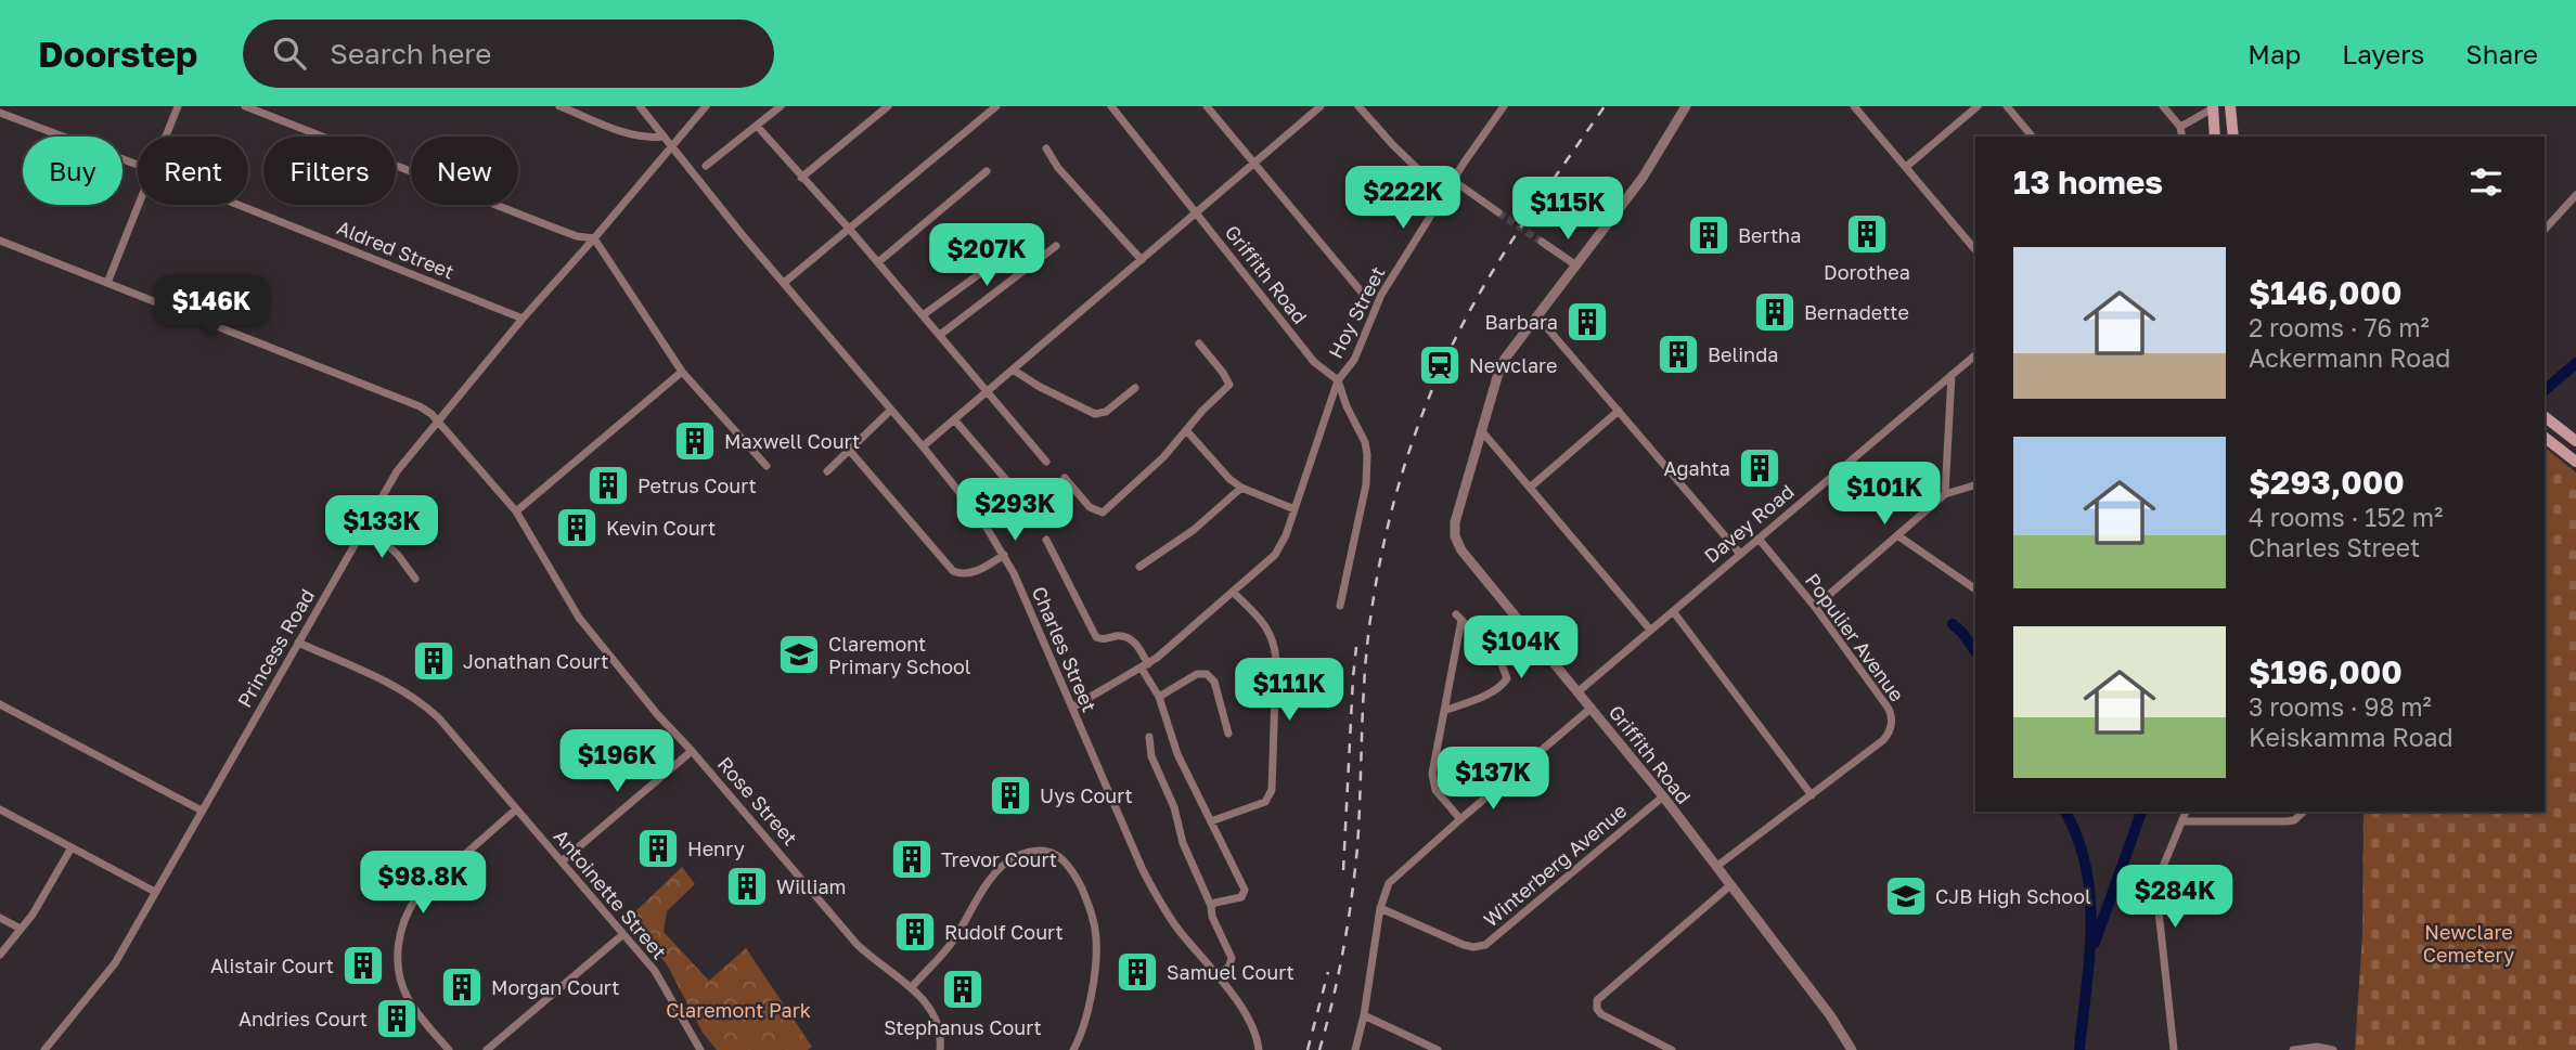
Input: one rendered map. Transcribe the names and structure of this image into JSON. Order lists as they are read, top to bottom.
{
  "streets": {
    "street": [
      "Aldred Street",
      "Griffith Road",
      "Hoy Street",
      "Davey Road",
      "Populier Avenue",
      "Princess Road",
      "Charles Street",
      "Rose Street",
      "Winterberg Avenue",
      "Antoinette Street"
    ]
  },
  "crossings": [
    ["Aldred Street", "Princess Road"],
    ["Griffith Road", "Hoy Street"],
    ["Griffith Road", "Davey Road"],
    ["Griffith Road", "Populier Avenue"],
    ["Griffith Road", "Winterberg Avenue"],
    ["Hoy Street", "Charles Street"],
    ["Davey Road", "Populier Avenue"],
    ["Princess Road", "Charles Street"],
    ["Princess Road", "Rose Street"],
    ["Princess Road", "Antoinette Street"]
  ],
  "parks": ["Newclare Cemetery", "Claremont Park"],
  "places": {
    "building": [
      "Dorothea",
      "Bertha",
      "Bernadette",
      "Barbara",
      "Belinda",
      "Maxwell Court",
      "Agahta",
      "Petrus Court",
      "Kevin Court",
      "Jonathan Court",
      "Uys Court",
      "Henry",
      "Trevor Court",
      "William",
      "Rudolf Court",
      "Alistair Court",
      "Samuel Court",
      "Morgan Court",
      "Stephanus Court",
      "Andries Court"
    ],
    "station": ["Newclare"],
    "school or university": ["Claremont Primary School", "CJB High School"]
  },
  "page": {
    "header": "Doorstep",
    "search": "Search here",
    "nav": ["Map", "Layers", "Share"],
    "chip": [
      "Buy",
      "Rent",
      "Filters",
      "New"
    ],
    "heading": "13 homes",
    "price": [
      "$222K",
      "$115K",
      "$207K",
      "$146K",
      "$101K",
      "$293K",
      "$133K",
      "$104K",
      "$111K",
      "$196K",
      "$137K",
      "$98.8K",
      "$284K"
    ],
    "list": [
      {
        "name": "$146,000",
        "note": "2 rooms · 76 m² · Ackermann Road"
      },
      {
        "name": "$293,000",
        "note": "4 rooms · 152 m² · Charles Street"
      },
      {
        "name": "$196,000",
        "note": "3 rooms · 98 m² · Keiskamma Road"
      }
    ]
  }
}
